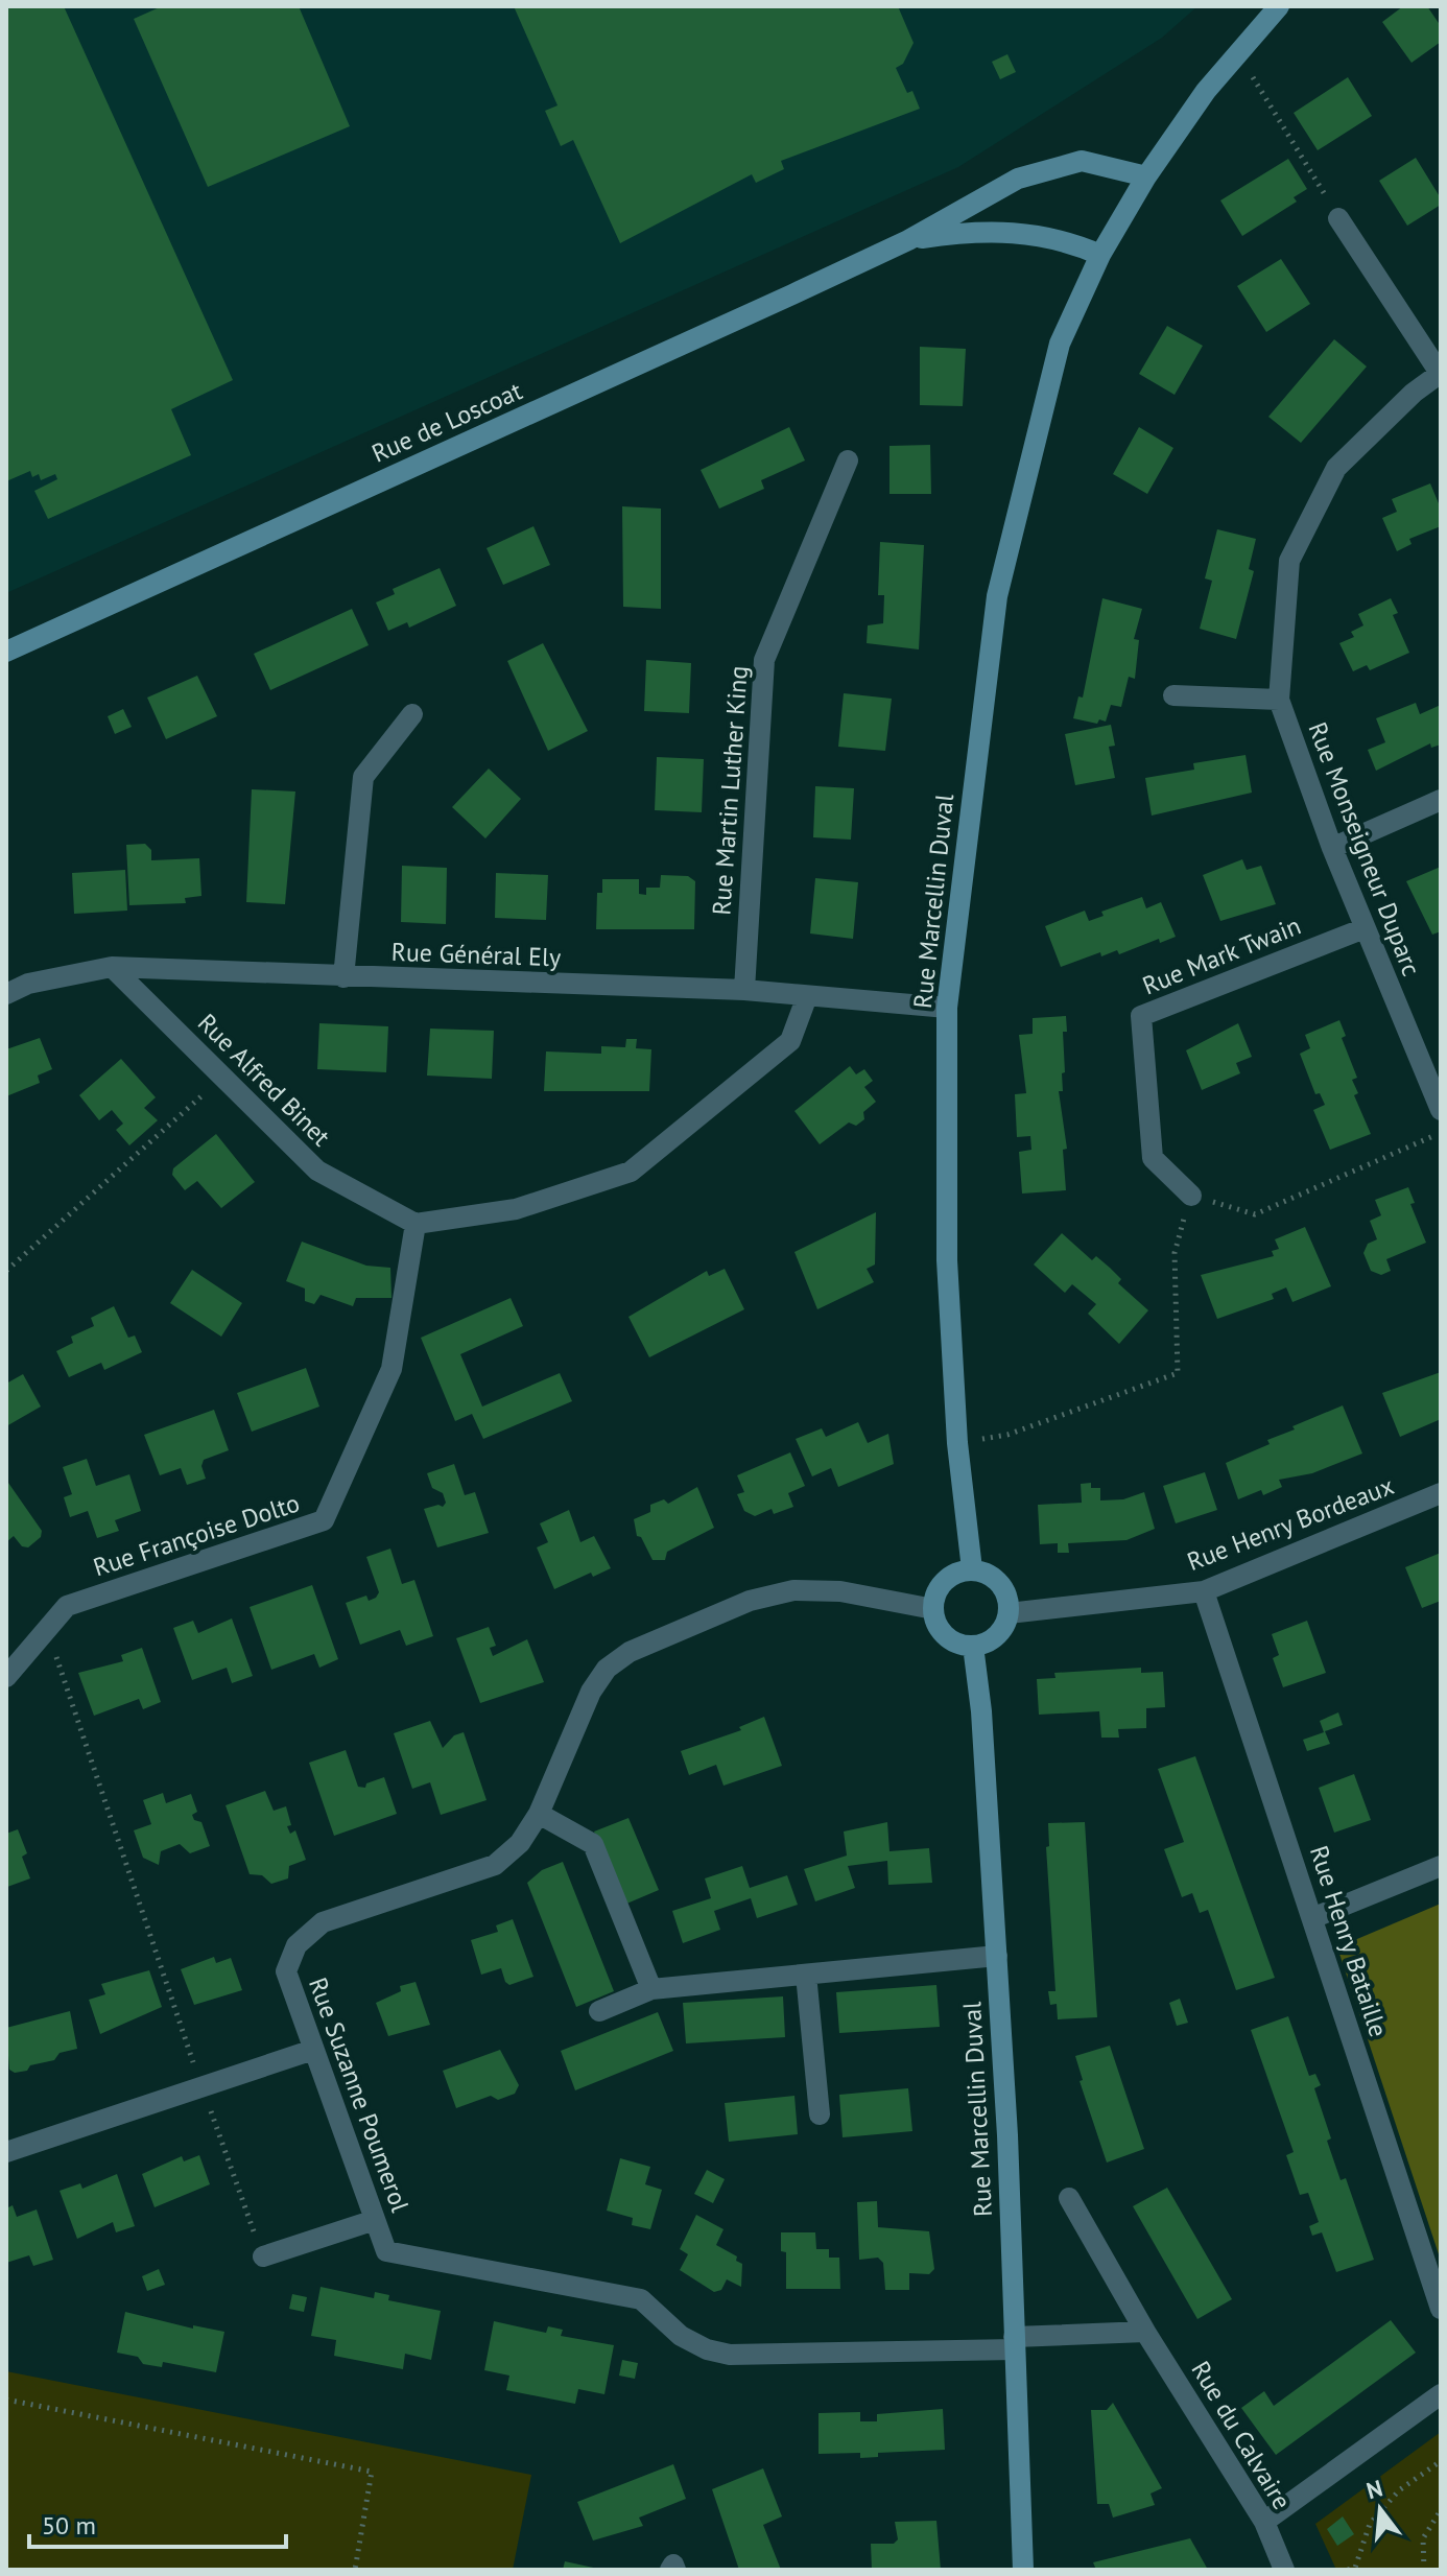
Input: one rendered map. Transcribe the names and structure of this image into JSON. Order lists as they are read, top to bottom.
{
  "streets": {
    "main road": ["Rue de Loscoat", "Rue Marcellin Duval"],
    "street": [
      "Rue Martin Luther King",
      "Rue Monseigneur Duparc",
      "Rue Général Ely",
      "Rue Mark Twain",
      "Rue Alfred Binet",
      "Rue Henry Bordeaux",
      "Rue Françoise Dolto",
      "Rue Henry Bataille",
      "Rue Suzanne Poumerol",
      "Rue du Calvaire"
    ]
  },
  "crossings": [
    ["Rue de Loscoat", "Rue Marcellin Duval"],
    ["Rue Martin Luther King", "Rue Général Ely"],
    ["Rue Monseigneur Duparc", "Rue Mark Twain"],
    ["Rue Marcellin Duval", "Rue Général Ely"],
    ["Rue Marcellin Duval", "Rue Henry Bordeaux"],
    ["Rue Marcellin Duval", "Rue Suzanne Poumerol"],
    ["Rue Général Ely", "Rue Alfred Binet"],
    ["Rue Alfred Binet", "Rue Françoise Dolto"],
    ["Rue Henry Bordeaux", "Rue Henry Bataille"],
    ["Rue Henry Bordeaux", "Rue Suzanne Poumerol"]
  ],
  "scale_bar": "50 m",
  "north": "top"
}
